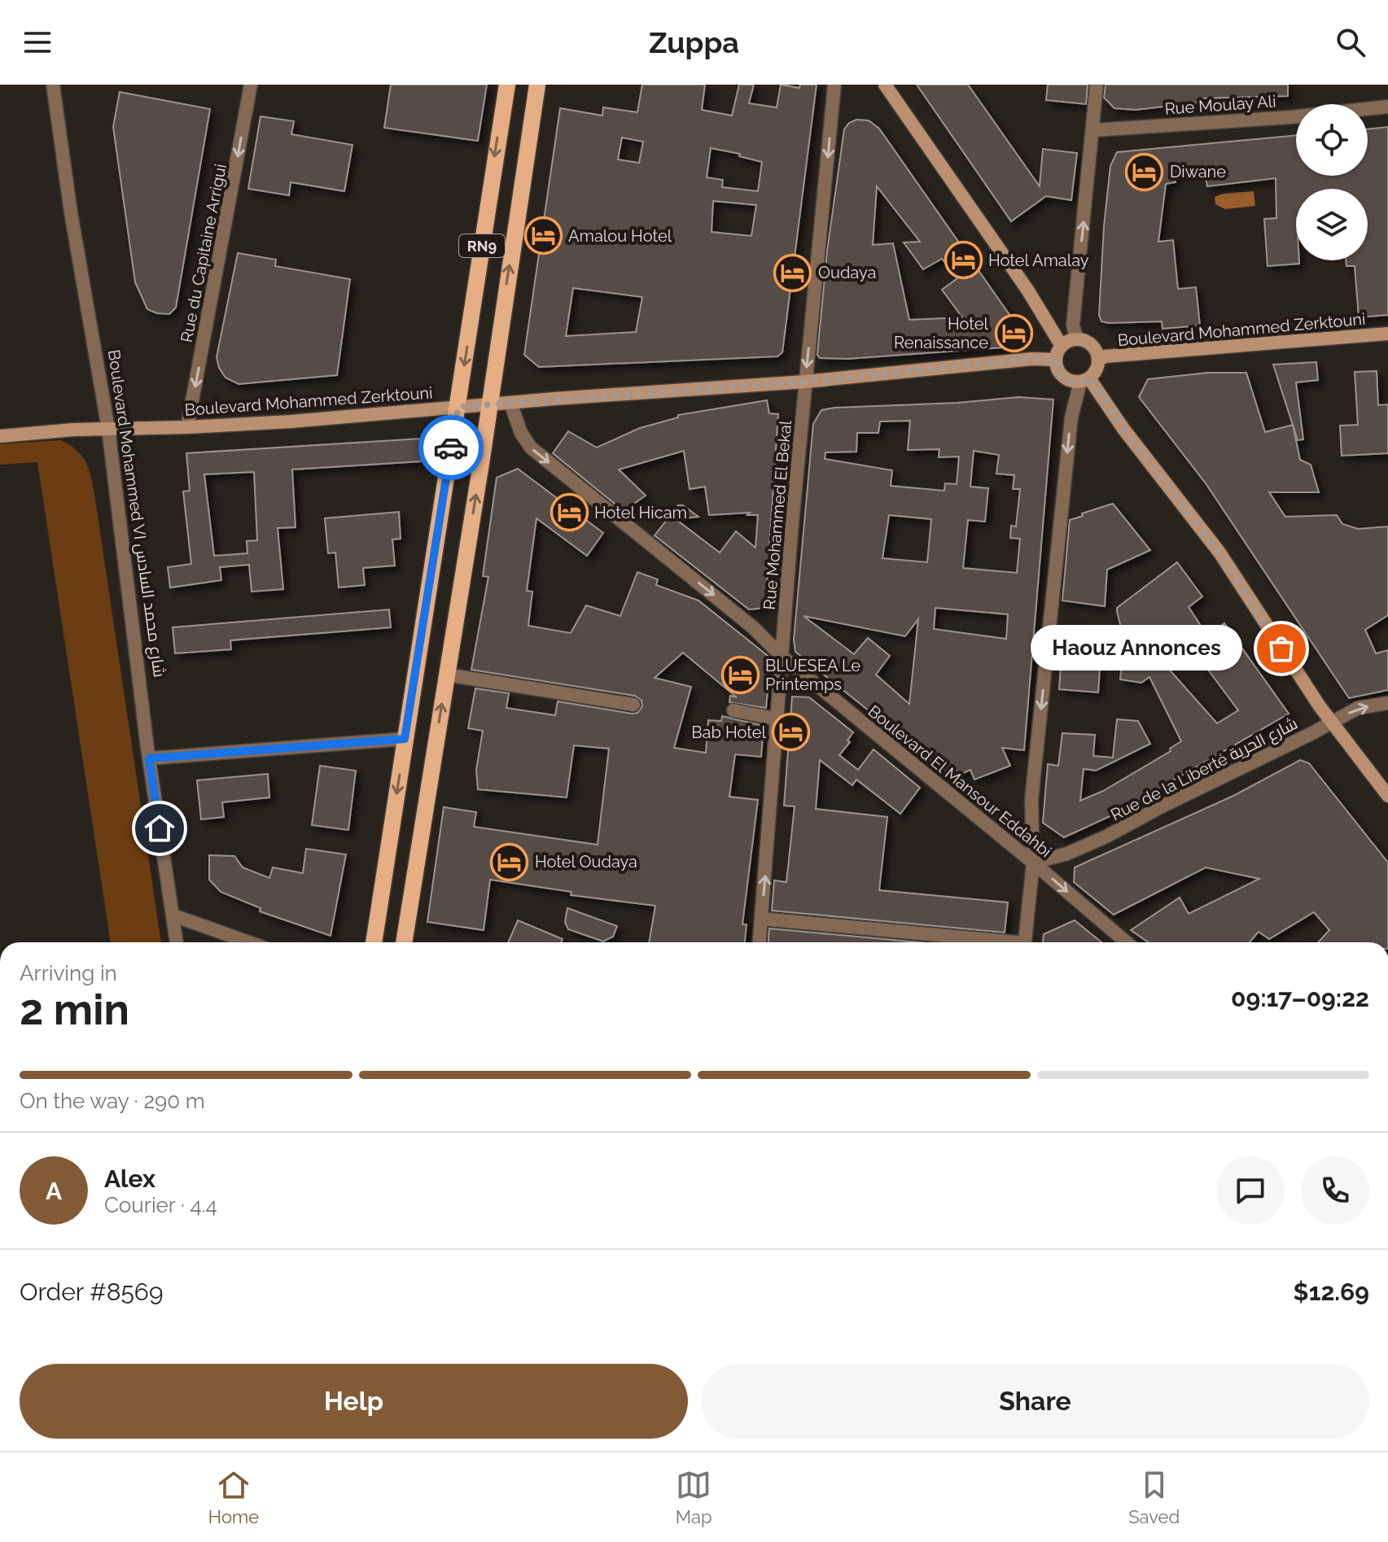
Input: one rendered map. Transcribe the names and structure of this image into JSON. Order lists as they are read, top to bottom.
{
  "streets": {
    "main road": ["RN9", "Boulevard Mohammed Zerktouni"],
    "street": [
      "Rue Moulay Ali",
      "Rue du Capitaine Arrigui",
      "Boulevard Mohammed VI شارع محمد السادس",
      "Rue Mohammed El Bekal",
      "Rue de la Liberté شارع الحرية",
      "Boulevard El Mansour Eddahbi"
    ]
  },
  "crossings": [
    ["RN9", "Boulevard Mohammed Zerktouni"],
    ["Rue du Capitaine Arrigui", "Boulevard Mohammed Zerktouni"],
    ["Boulevard Mohammed Zerktouni", "Boulevard Mohammed VI شارع محمد السادس"],
    ["Boulevard Mohammed Zerktouni", "Rue Mohammed El Bekal"],
    ["Boulevard Mohammed Zerktouni", "Boulevard El Mansour Eddahbi"],
    ["Rue Mohammed El Bekal", "Boulevard El Mansour Eddahbi"],
    ["Rue de la Liberté شارع الحرية", "Boulevard El Mansour Eddahbi"]
  ],
  "one_way": ["Rue du Capitaine Arrigui", "Boulevard El Mansour Eddahbi"],
  "places": {
    "hotel": [
      "Diwane",
      "Amalou Hotel",
      "Hotel Amalay",
      "Oudaya",
      "Hotel Renaissance",
      "Hotel Hicam",
      "BLUESEA Le Printemps",
      "Bab Hotel",
      "Hotel Oudaya"
    ],
    "other": ["Haouz Annonces"]
  },
  "page": {
    "header": "Zuppa",
    "bubble": "Haouz Annonces",
    "heading": ["2 min", "Arriving in", "09:17–09:22"],
    "panel": [
      "Alex",
      "Courier · 4.4",
      "Order #8569",
      "$12.69"
    ],
    "bar": "On the way · 290 m",
    "round": "A",
    "buttons": ["Help", "Share"],
    "tabs": ["Home", "Map", "Saved"]
  }
}
